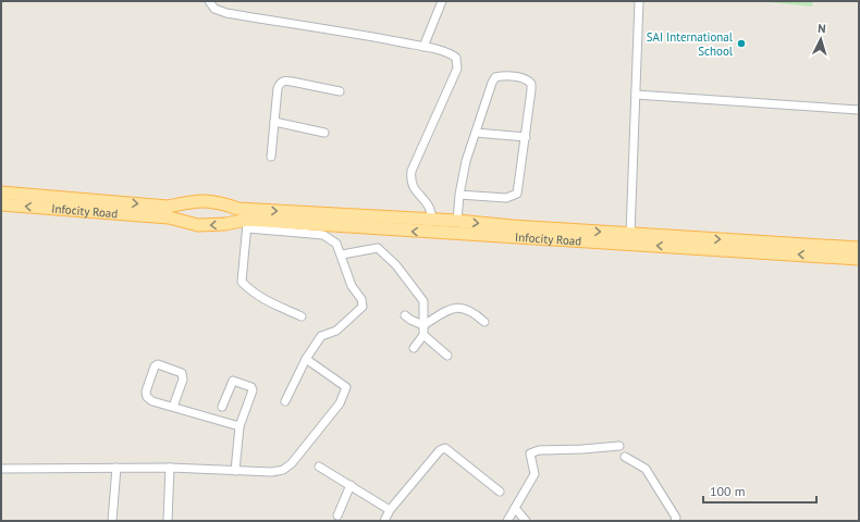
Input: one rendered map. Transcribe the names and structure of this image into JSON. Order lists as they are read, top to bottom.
{
  "streets": {
    "main road": ["Infocity Road"]
  },
  "places": ["SAI International School"],
  "scale_bar": "100 m",
  "north": "top"
}
